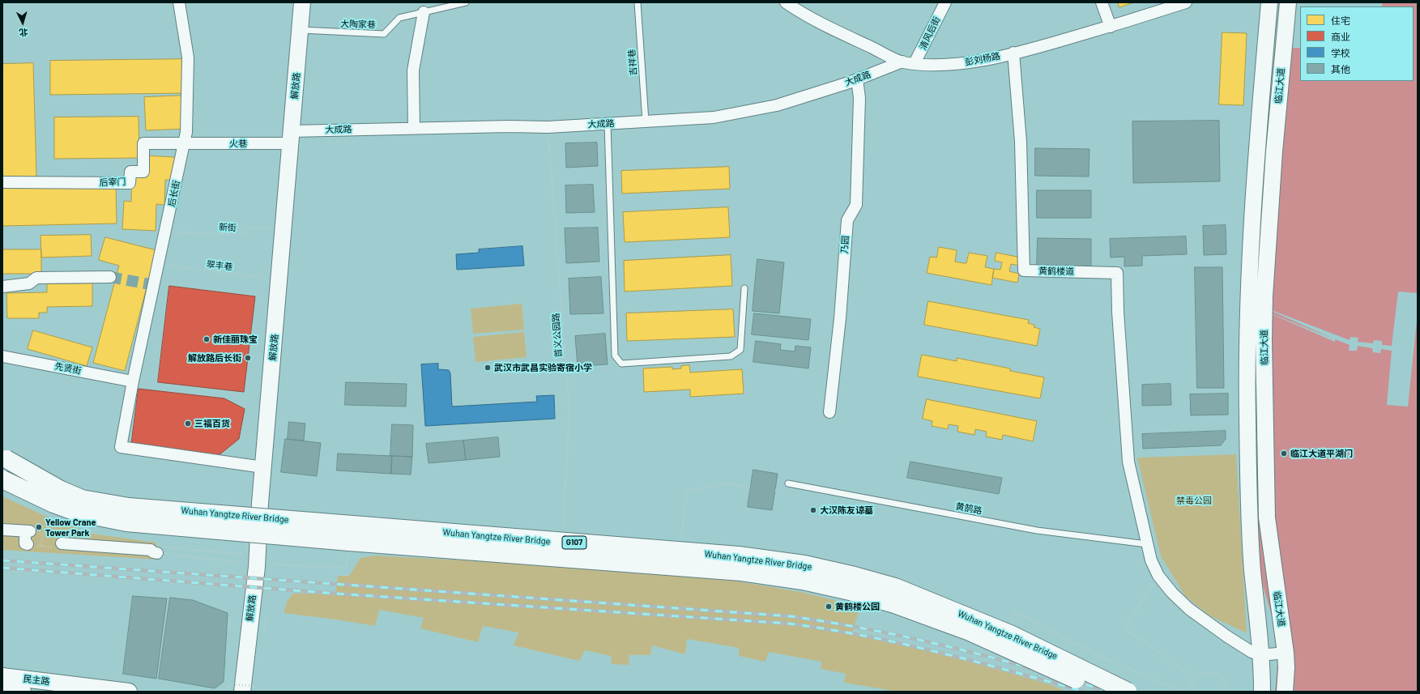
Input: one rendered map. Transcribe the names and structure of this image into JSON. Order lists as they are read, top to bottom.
{
  "streets": {
    "highway": ["Wuhan Yangtze River Bridge", "G107"],
    "main road": ["解放路", "临江大道", "民主路"],
    "street": [
      "清风后街",
      "彭刘杨路",
      "大成路",
      "火巷",
      "后宰门",
      "后长街",
      "乃园",
      "黄鹤楼道",
      "先贤街"
    ],
    "lane": ["大陶家巷", "吉祥巷", "黄鹄路"],
    "path": ["新街", "翠丰巷", "首义公园路"]
  },
  "crossings": [
    ["大陶家巷", "解放路"],
    ["清风后街", "彭刘杨路"],
    ["彭刘杨路", "大成路"],
    ["彭刘杨路", "黄鹤楼道"],
    ["吉祥巷", "大成路"],
    ["大成路", "解放路"],
    ["大成路", "火巷"],
    ["大成路", "乃园"],
    ["大成路", "首义公园路"],
    ["解放路", "火巷"],
    ["解放路", "后长街"],
    ["解放路", "新街"],
    ["解放路", "翠丰巷"],
    ["火巷", "后宰门"],
    ["火巷", "后长街"],
    ["后宰门", "后长街"],
    ["后长街", "新街"],
    ["后长街", "翠丰巷"],
    ["后长街", "先贤街"],
    ["黄鹤楼道", "黄鹄路"],
    ["首义公园路", "Wuhan Yangtze River Bridge"]
  ],
  "parks": ["禁毒公园"],
  "places": [
    "新佳丽珠宝",
    "解放路后长街",
    "武汉市武昌实验寄宿小学",
    "三福百货",
    "临江大道平湖门",
    "大汉陈友谅墓",
    "Yellow Crane Tower Park",
    "黄鹤楼公园"
  ],
  "legend": [
    "住宅",
    "商业",
    "学校",
    "其他"
  ],
  "north": "bottom"
}
